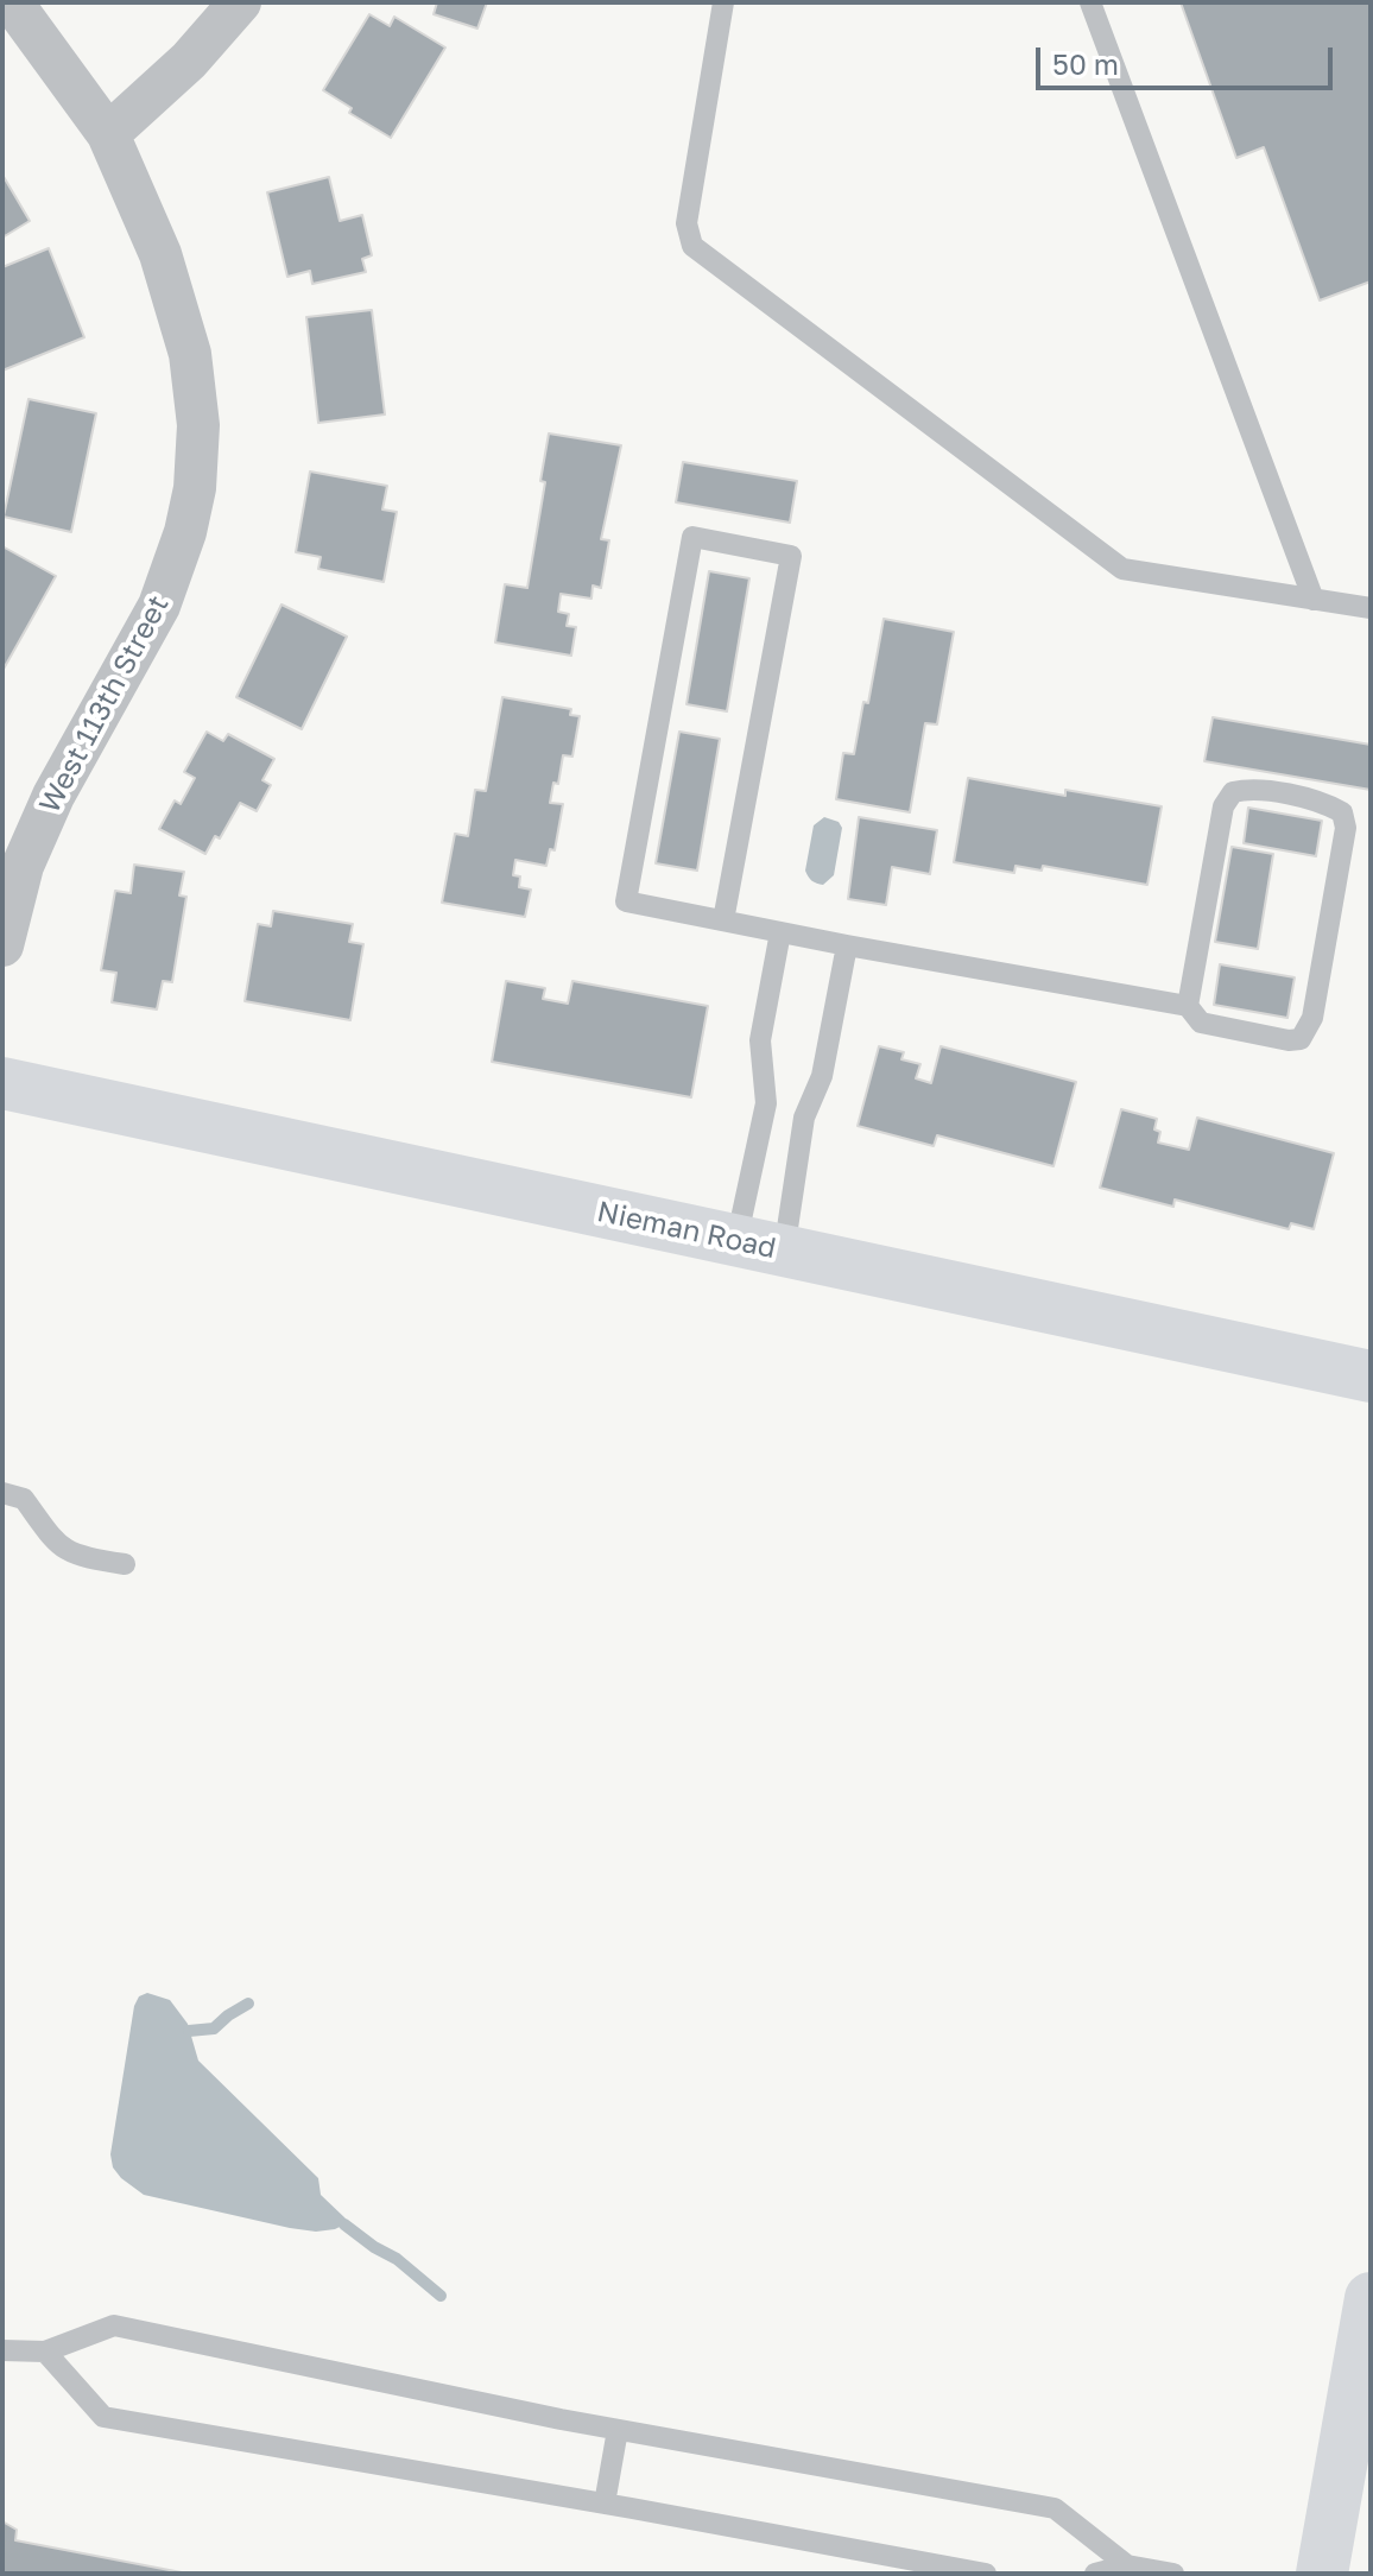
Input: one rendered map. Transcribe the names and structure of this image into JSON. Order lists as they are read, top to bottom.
{
  "streets": {
    "street": ["West 113th Street", "Nieman Road"]
  },
  "scale_bar": "50 m"
}
